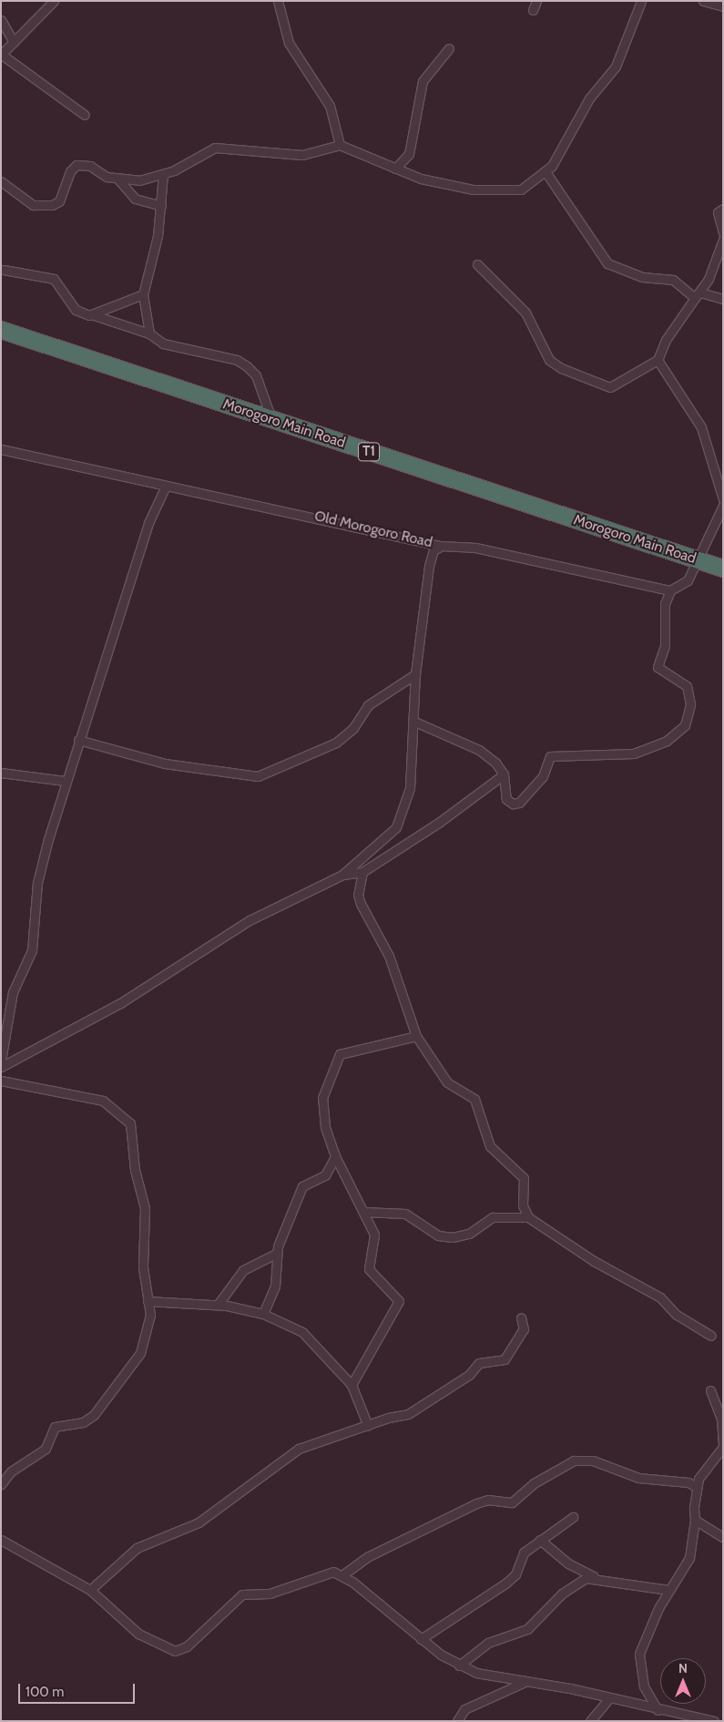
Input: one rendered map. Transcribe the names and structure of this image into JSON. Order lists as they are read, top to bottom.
{
  "streets": {
    "highway": ["Morogoro Main Road", "T1"],
    "street": ["Old Morogoro Road"]
  },
  "scale_bar": "100 m",
  "north": "top"
}
